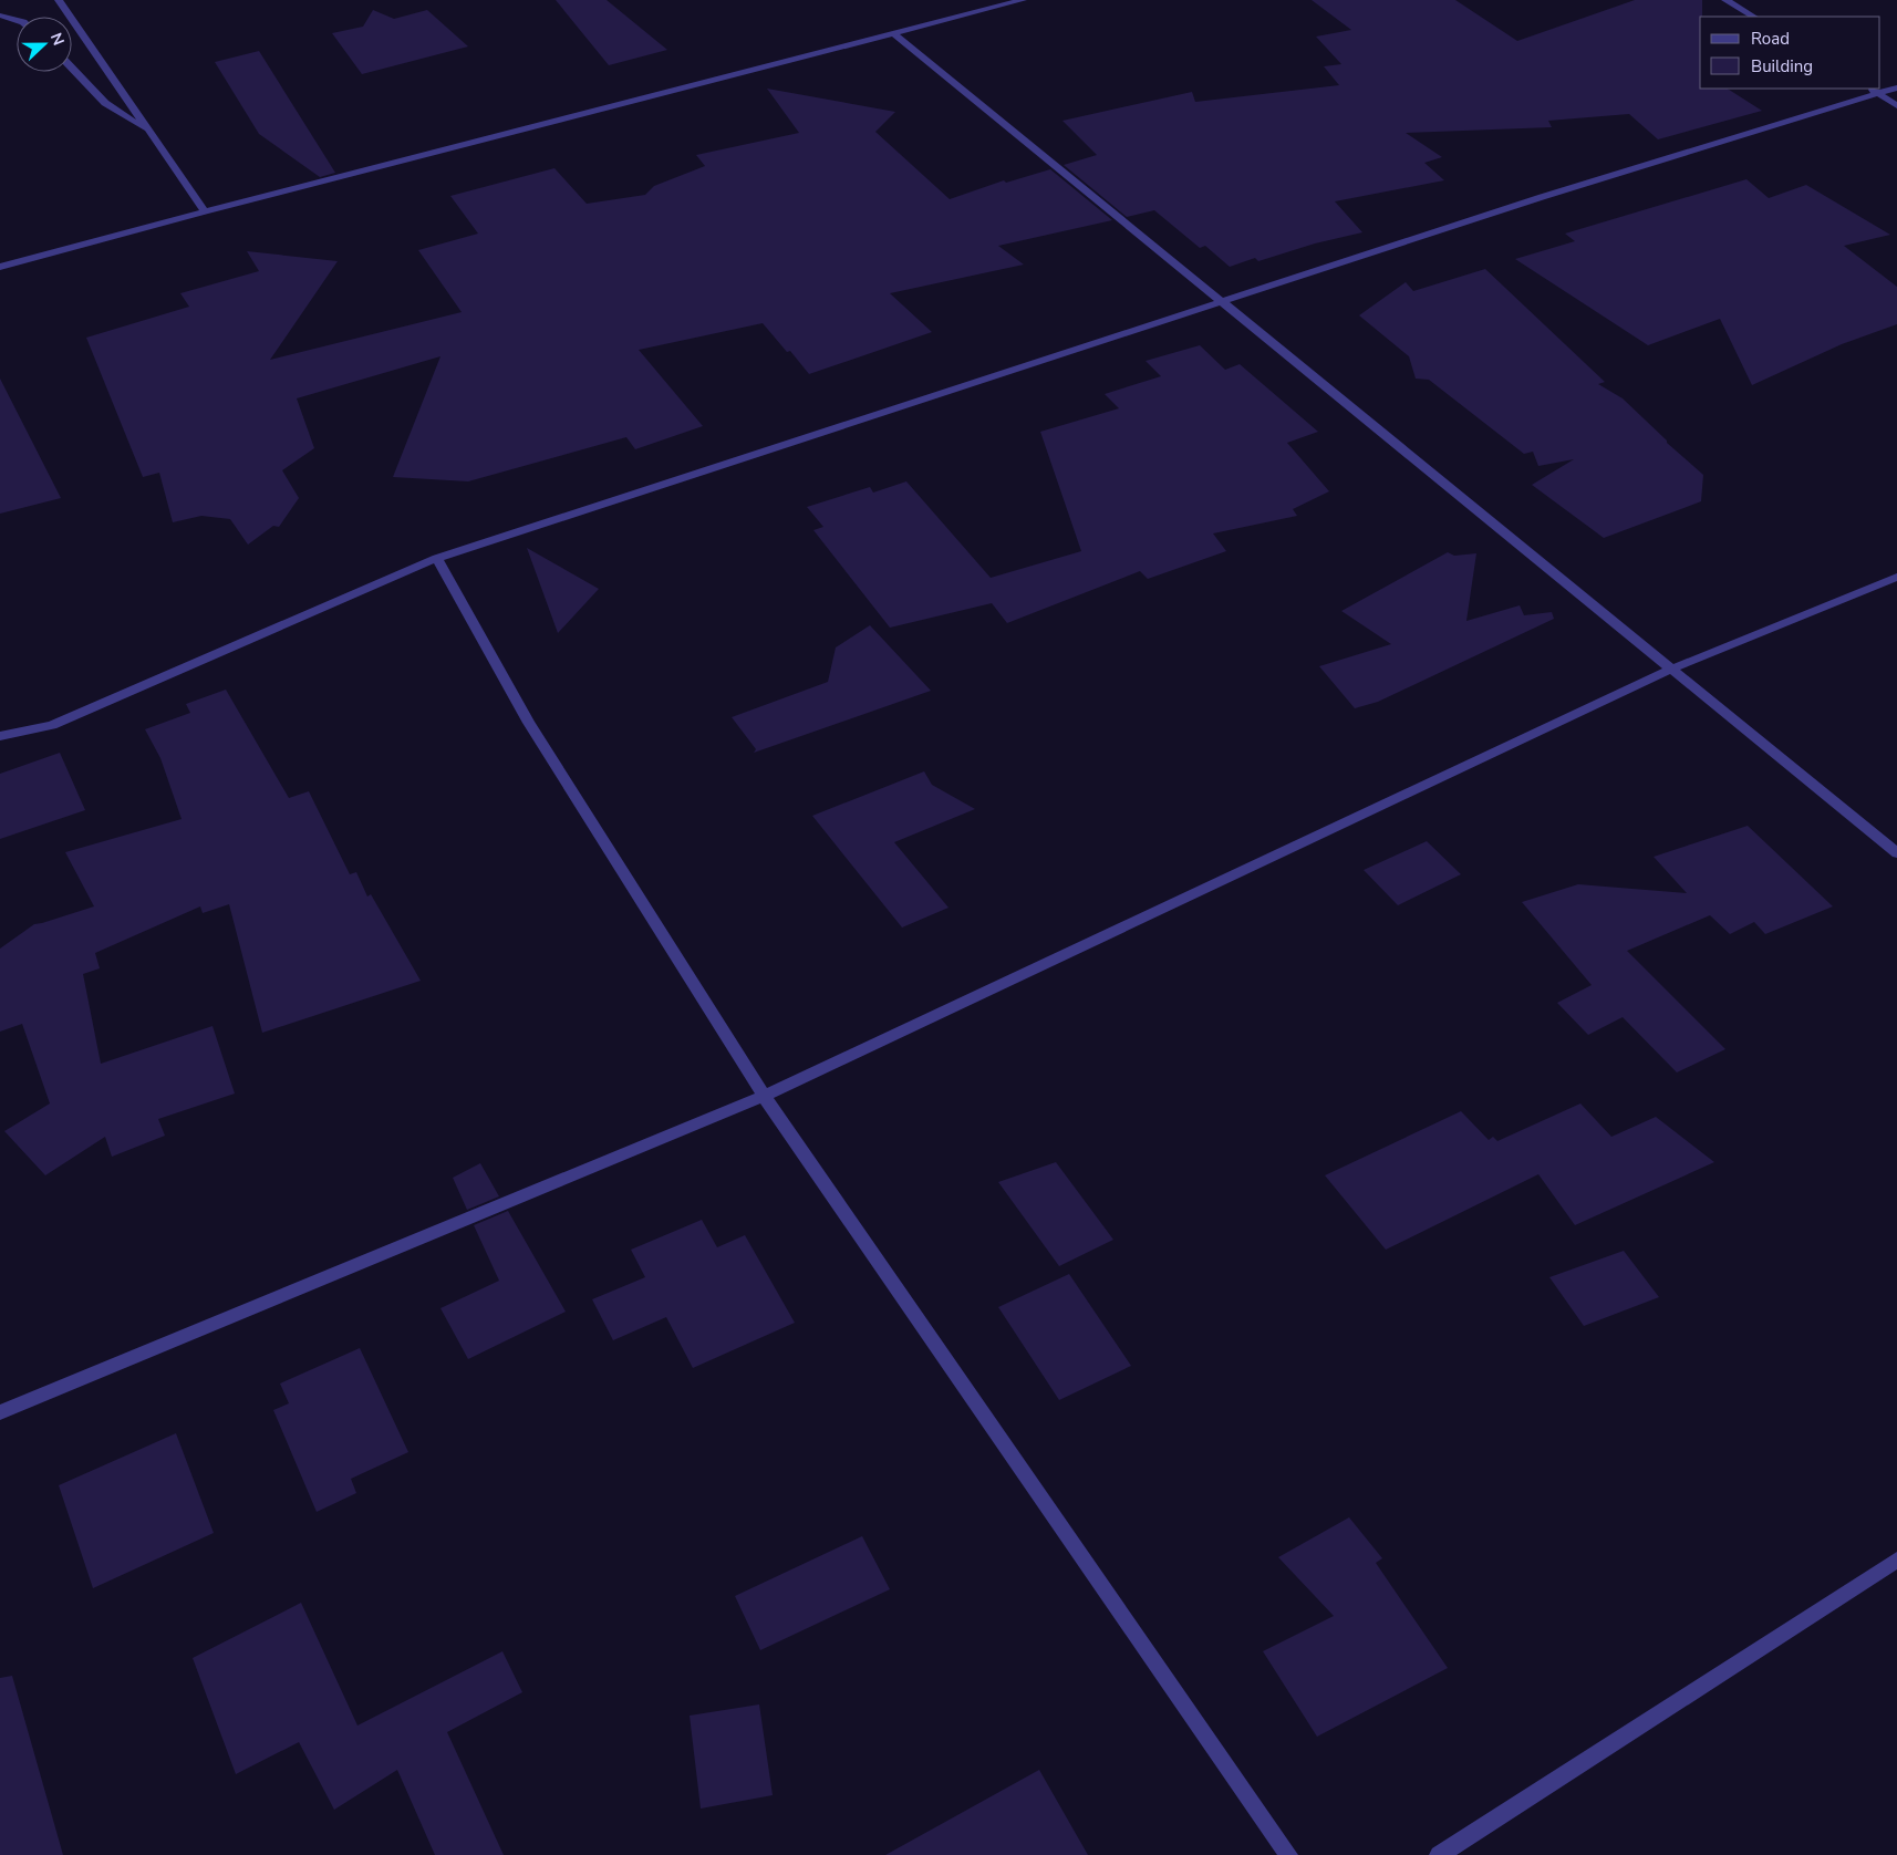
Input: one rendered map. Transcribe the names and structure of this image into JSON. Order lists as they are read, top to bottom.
{
  "legend": ["Road", "Building"],
  "north": "right"
}
